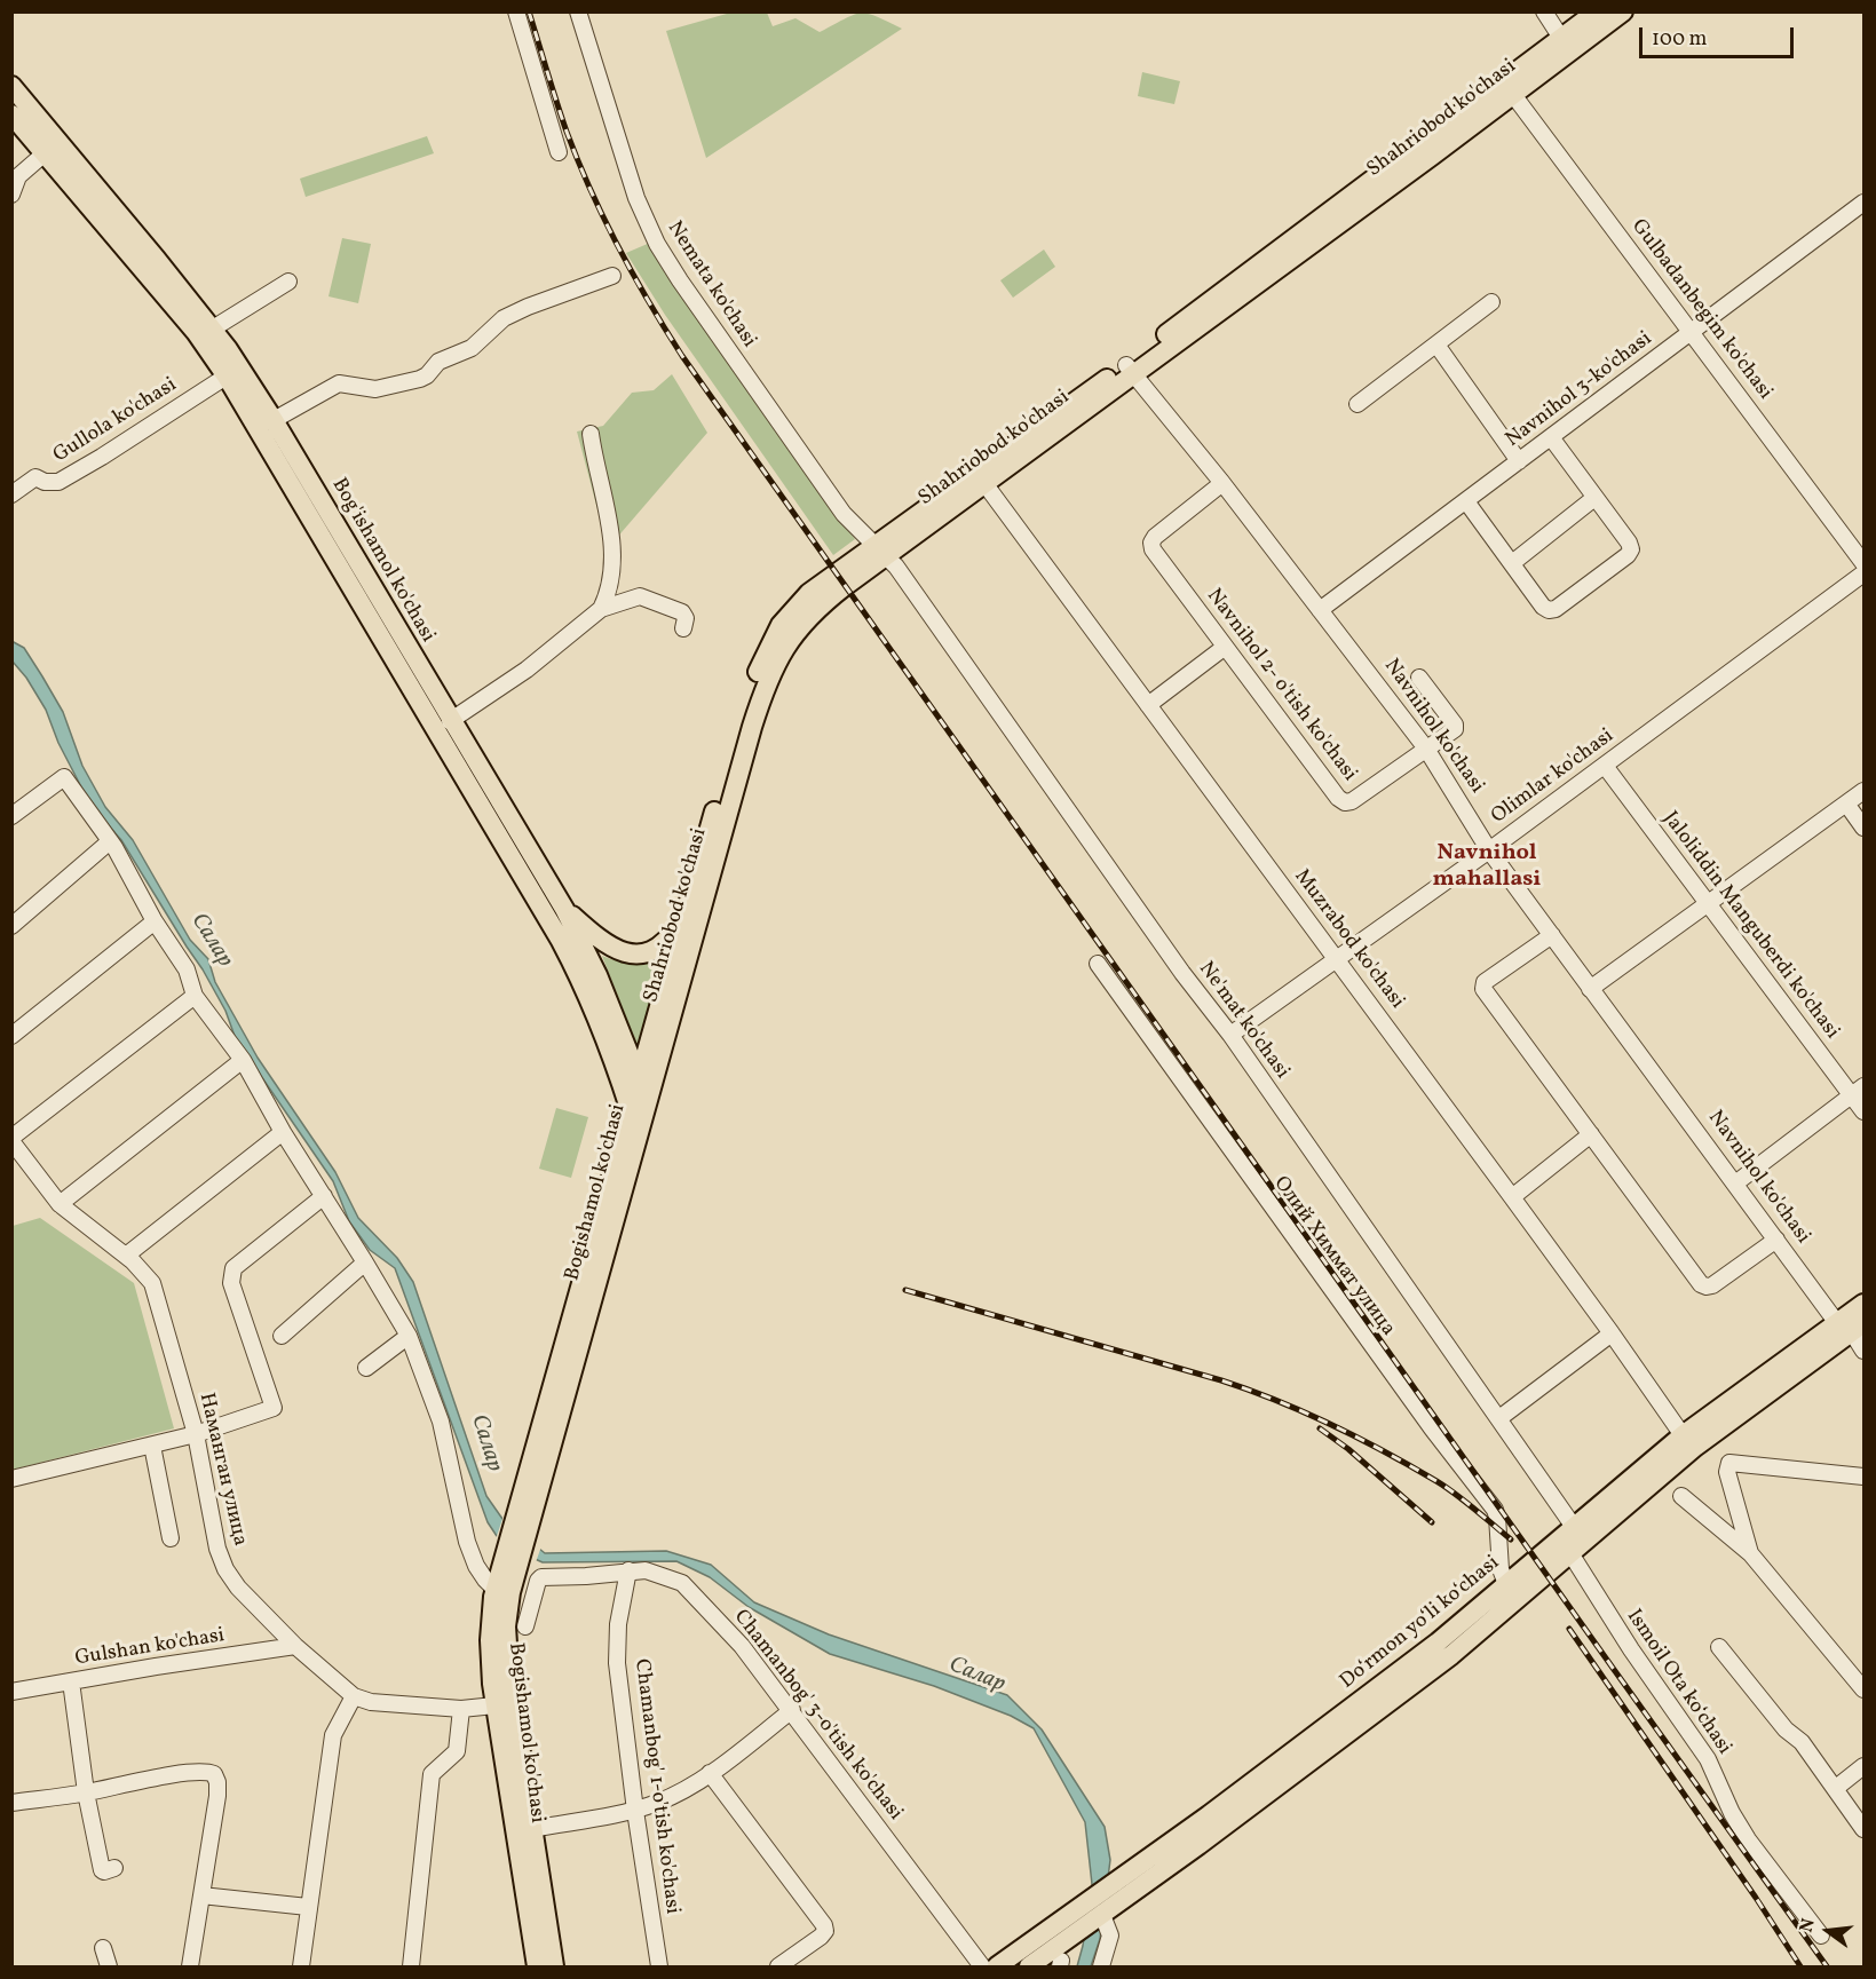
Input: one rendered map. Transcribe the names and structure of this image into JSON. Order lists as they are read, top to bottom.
{
  "streets": {
    "main road": [
      "Shahriobod ko'chasi",
      "Bog'ishamol ko'chasi",
      "Bogishamol ko'chasi",
      "Do‘rmon yo‘li ko‘chasi"
    ],
    "street": [
      "Nemata ko'chasi",
      "Gulbadanbegim ko'chasi",
      "Navnihol 3-ko'chasi",
      "Gullola ko'chasi",
      "Navnihol 2- o'tish ko'chasi",
      "Navnihol ko'chasi",
      "Olimlar ko'chasi",
      "Jaloliddin Manguberdi ko'chasi",
      "Muzrabod ko'chasi",
      "Ne'mat ko'chasi",
      "Олий Химмат улица",
      "Наманган улица",
      "Gulshan ko'chasi",
      "Ismoil Ota koʻchasi",
      "Chamanbog' 3-o'tish ko'chasi",
      "Chamanbog' 1-o'tish ko'chasi"
    ]
  },
  "crossings": [
    ["Shahriobod ko'chasi", "Nemata ko'chasi"],
    ["Shahriobod ko'chasi", "Gulbadanbegim ko'chasi"],
    ["Shahriobod ko'chasi", "Bog'ishamol ko'chasi"],
    ["Shahriobod ko'chasi", "Navnihol ko'chasi"],
    ["Shahriobod ko'chasi", "Muzrabod ko'chasi"],
    ["Shahriobod ko'chasi", "Ne'mat ko'chasi"],
    ["Shahriobod ko'chasi", "Bogishamol ko'chasi"],
    ["Nemata ko'chasi", "Ne'mat ko'chasi"],
    ["Gulbadanbegim ko'chasi", "Navnihol 3-ko'chasi"],
    ["Navnihol 3-ko'chasi", "Navnihol ko'chasi"],
    ["Gullola ko'chasi", "Bog'ishamol ko'chasi"],
    ["Bog'ishamol ko'chasi", "Bogishamol ko'chasi"],
    ["Navnihol 2- o'tish ko'chasi", "Navnihol ko'chasi"],
    ["Navnihol ko'chasi", "Olimlar ko'chasi"],
    ["Navnihol ko'chasi", "Do‘rmon yo‘li ko‘chasi"],
    ["Olimlar ko'chasi", "Jaloliddin Manguberdi ko'chasi"],
    ["Olimlar ko'chasi", "Muzrabod ko'chasi"],
    ["Olimlar ko'chasi", "Ne'mat ko'chasi"],
    ["Muzrabod ko'chasi", "Do‘rmon yo‘li ko‘chasi"],
    ["Ne'mat ko'chasi", "Do‘rmon yo‘li ko‘chasi"],
    ["Bogishamol ko'chasi", "Наманган улица"],
    ["Олий Химмат улица", "Do‘rmon yo‘li ko‘chasi"],
    ["Наманган улица", "Gulshan ko'chasi"],
    ["Do‘rmon yo‘li ko‘chasi", "Ismoil Ota koʻchasi"],
    ["Chamanbog' 3-o'tish ko'chasi", "Chamanbog' 1-o'tish ko'chasi"]
  ],
  "districts": ["Navnihol mahallasi"],
  "water": ["Салар"],
  "scale_bar": "100 m",
  "north": "left"
}
